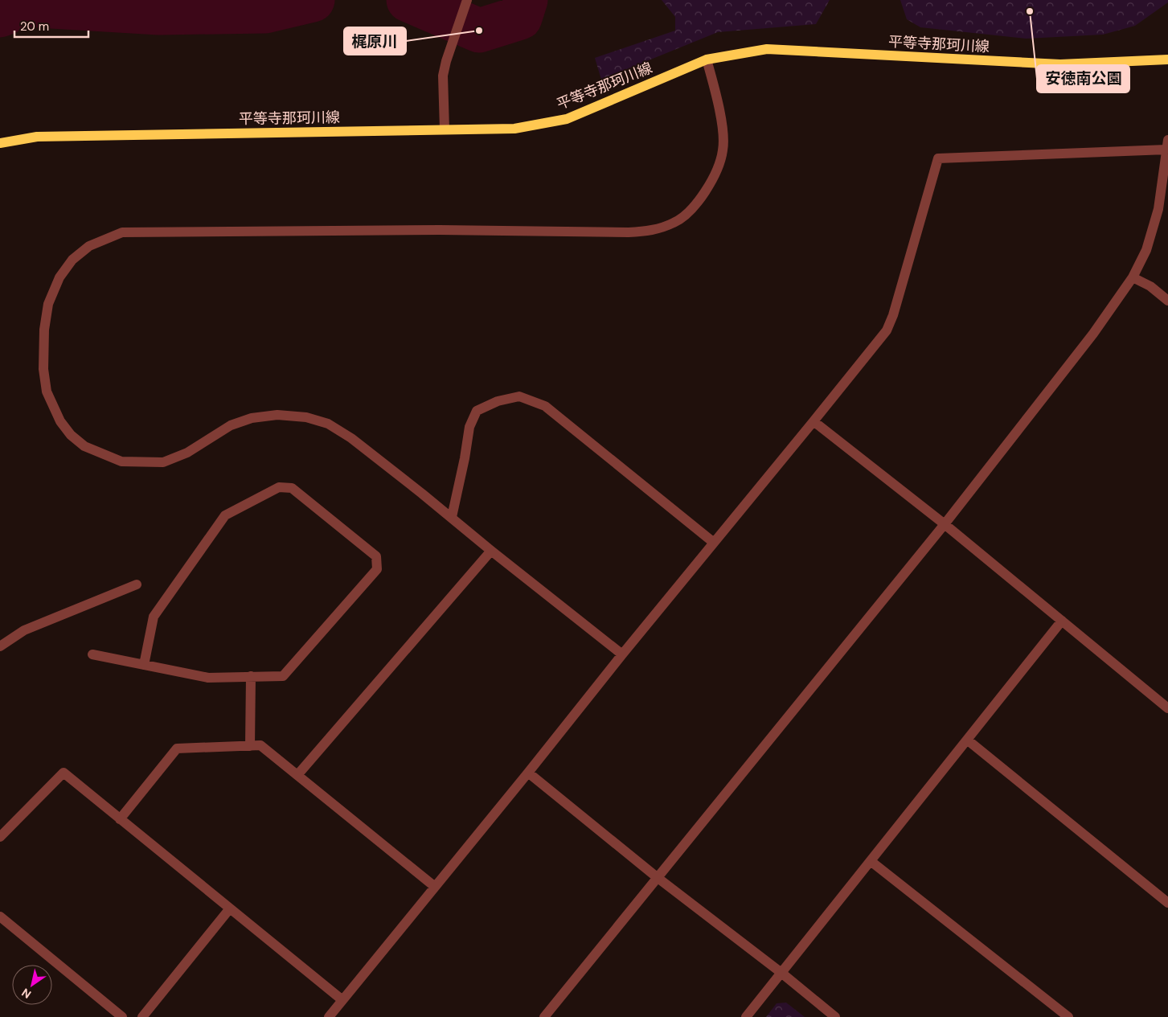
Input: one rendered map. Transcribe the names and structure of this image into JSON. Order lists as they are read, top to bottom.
{
  "streets": {
    "main road": ["平等寺那珂川線"]
  },
  "places": ["安徳南公園", "梶原川"],
  "scale_bar": "20 m",
  "north": "bottom left"
}
